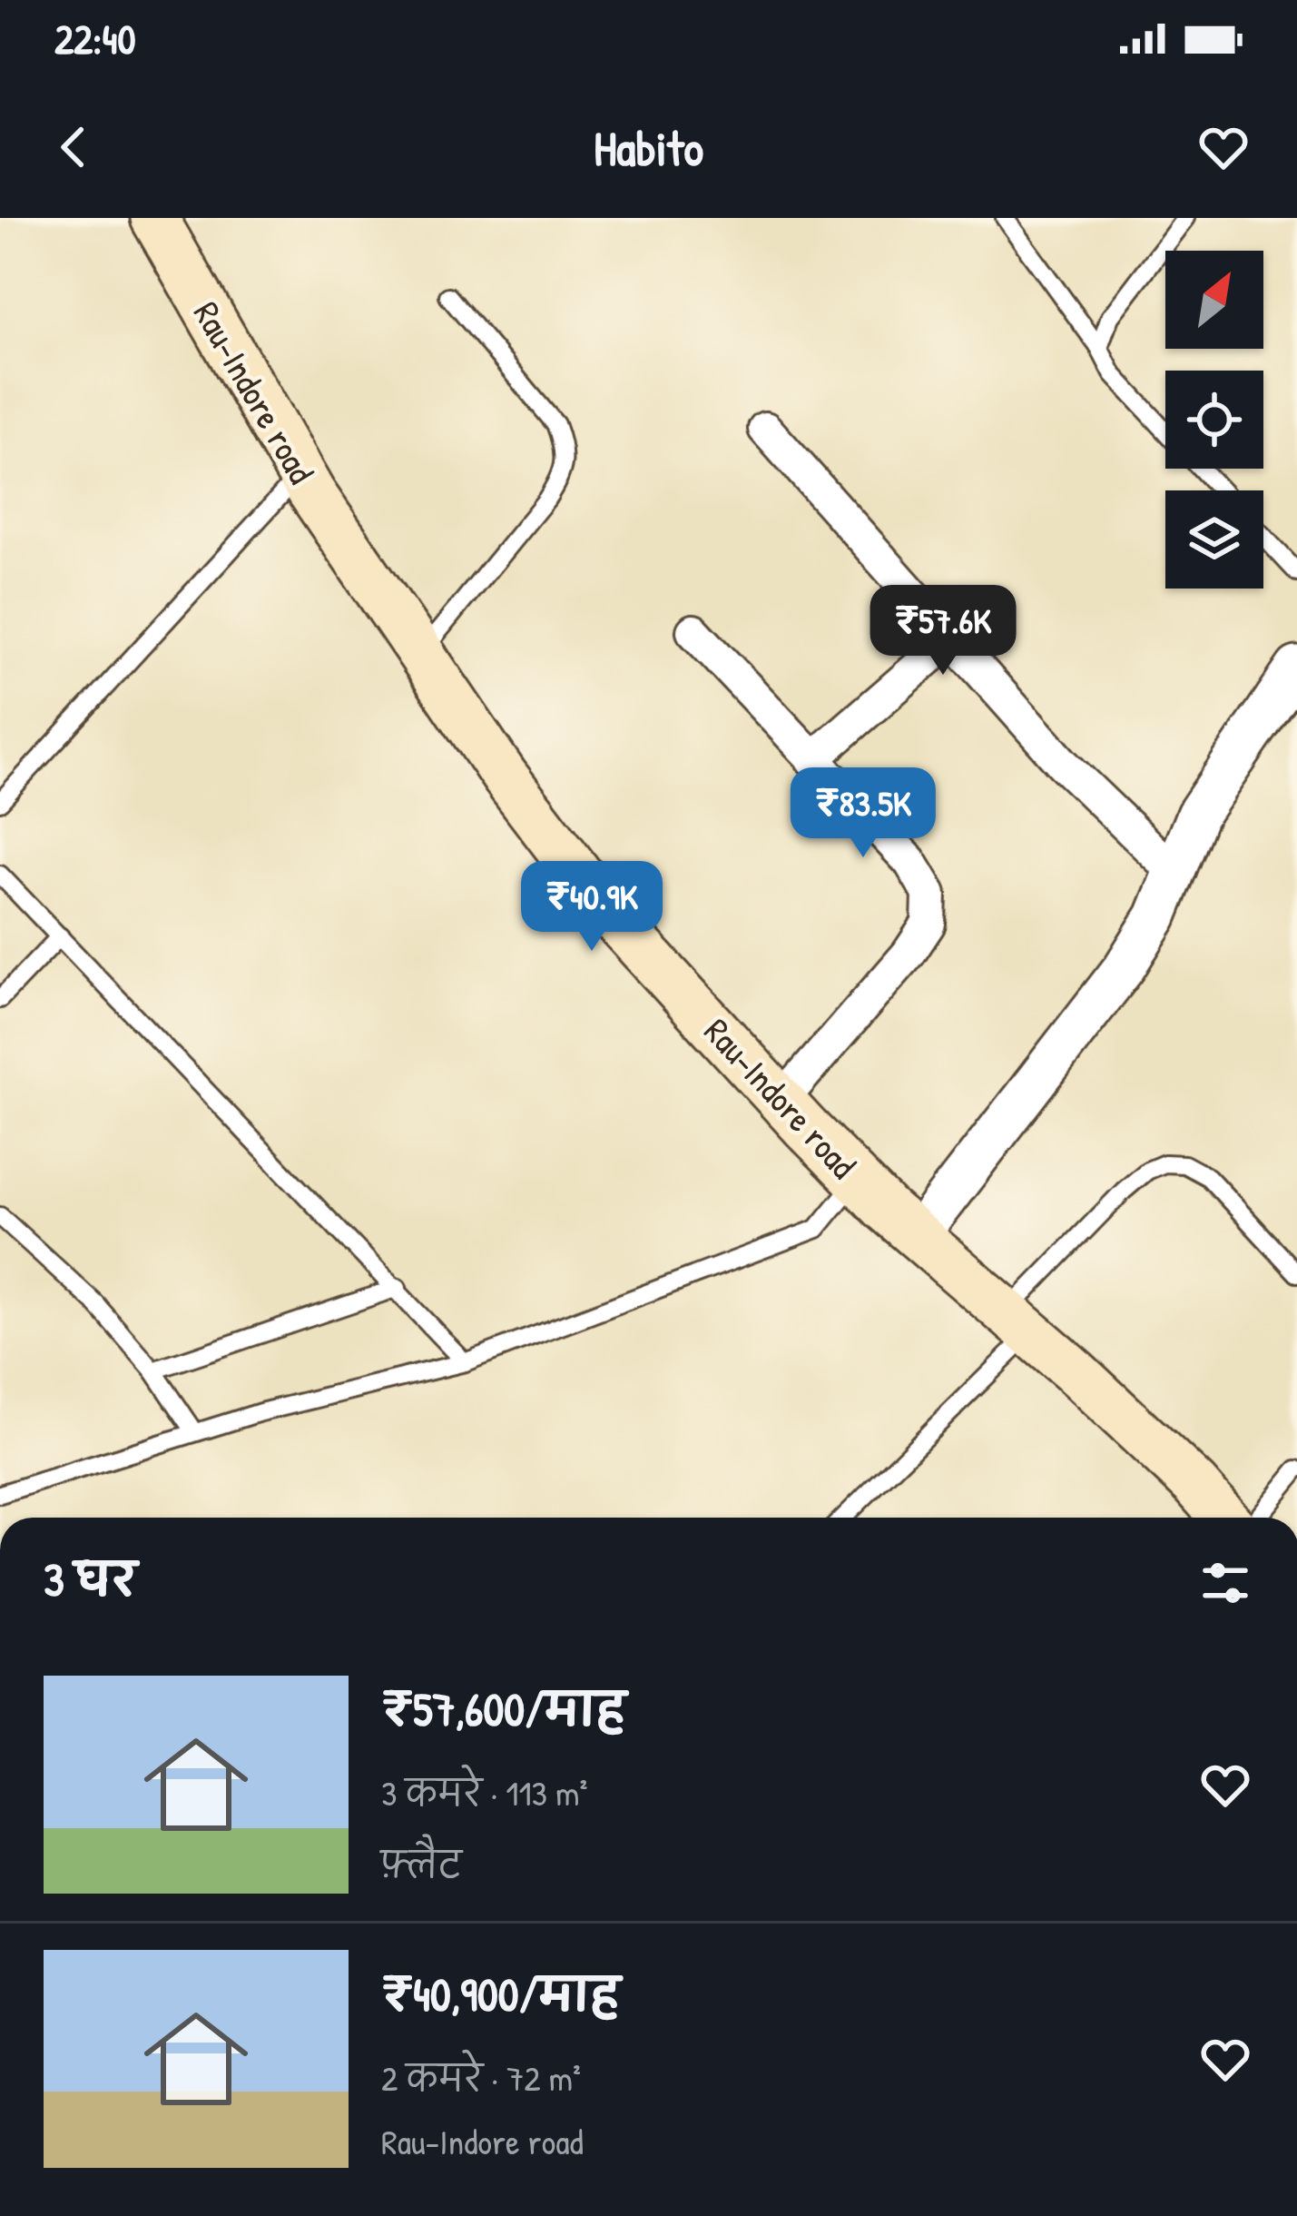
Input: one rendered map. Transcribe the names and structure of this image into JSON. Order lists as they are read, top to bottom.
{
  "streets": {
    "main road": ["Rau-Indore road"]
  },
  "north": "top right",
  "page": {
    "status": "22:40",
    "header": "Habito",
    "price": ["₹57.6K", "₹83.5K", "₹40.9K"],
    "heading": "3 घर",
    "list": [
      {
        "name": "₹57,600/माह",
        "note": "3 कमरे · 113 m² · फ़्लैट"
      },
      {
        "name": "₹40,900/माह",
        "note": "2 कमरे · 72 m² · Rau-Indore road"
      }
    ]
  }
}
